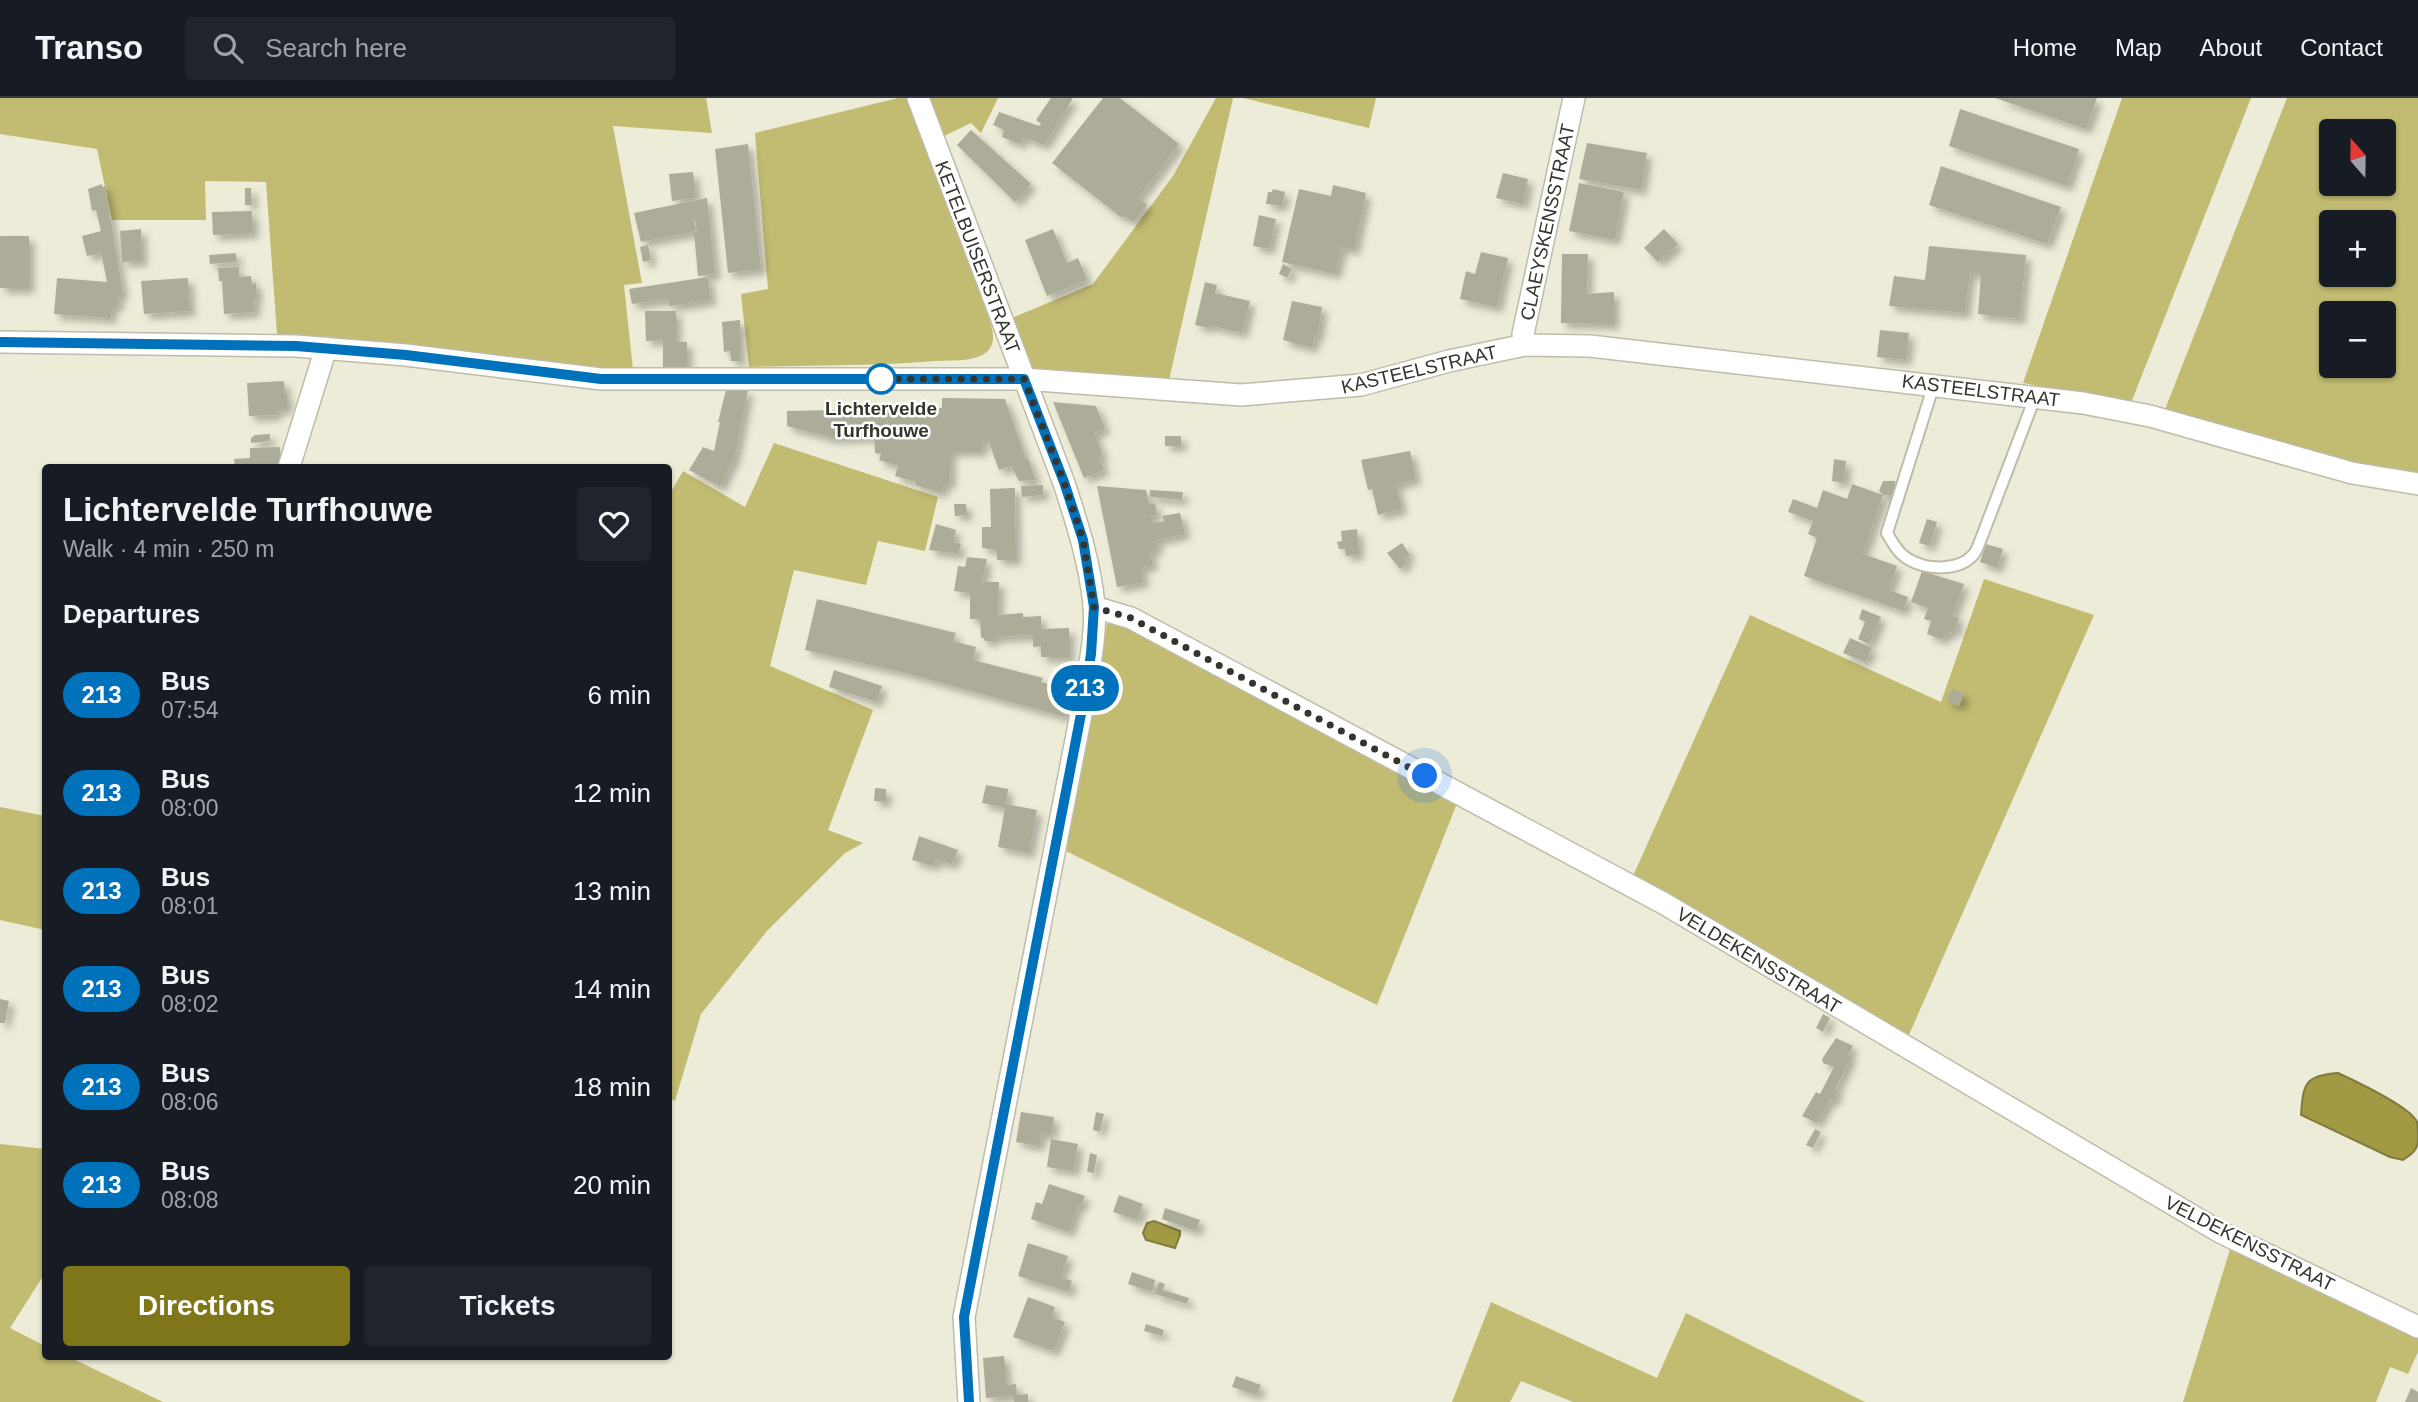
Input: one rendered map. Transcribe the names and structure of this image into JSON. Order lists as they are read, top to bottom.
{
  "streets": {
    "street": [
      "CLAEYSKENSSTRAAT",
      "KETELBUISERSTRAAT",
      "KASTEELSTRAAT",
      "VELDEKENSSTRAAT"
    ]
  },
  "crossings": [
    ["CLAEYSKENSSTRAAT", "KASTEELSTRAAT"],
    ["KETELBUISERSTRAAT", "KASTEELSTRAAT"],
    ["KETELBUISERSTRAAT", "VELDEKENSSTRAAT"]
  ],
  "places": ["Lichtervelde Turfhouwe"],
  "lines": ["bus line 213"],
  "north": "top",
  "page": {
    "header": "Transo",
    "search": "Search here",
    "nav": [
      "Home",
      "Map",
      "About",
      "Contact"
    ],
    "on_map": "213",
    "map_buttons": ["+", "−"],
    "heading": [
      ["Lichtervelde Turfhouwe", "Walk · 4 min · 250 m"],
      "Departures"
    ],
    "list": [
      {
        "mark": "213",
        "name": "Bus",
        "note": "07:54",
        "value": "6 min"
      },
      {
        "mark": "213",
        "name": "Bus",
        "note": "08:00",
        "value": "12 min"
      },
      {
        "mark": "213",
        "name": "Bus",
        "note": "08:01",
        "value": "13 min"
      },
      {
        "mark": "213",
        "name": "Bus",
        "note": "08:02",
        "value": "14 min"
      },
      {
        "mark": "213",
        "name": "Bus",
        "note": "08:06",
        "value": "18 min"
      },
      {
        "mark": "213",
        "name": "Bus",
        "note": "08:08",
        "value": "20 min"
      }
    ],
    "buttons": ["Directions", "Tickets"]
  }
}
